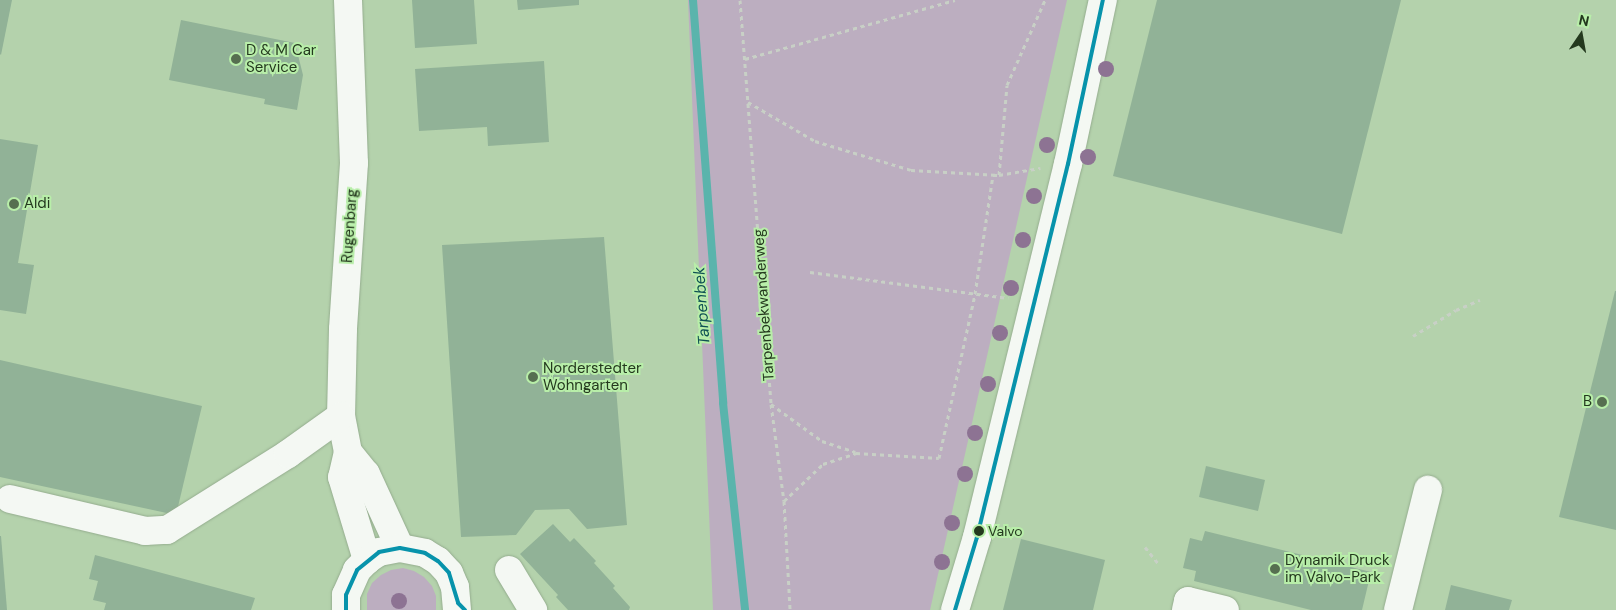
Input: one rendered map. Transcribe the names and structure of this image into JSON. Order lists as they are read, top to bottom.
{
  "streets": {
    "street": ["Rugenbarg"],
    "path": ["Tarpenbekwanderweg"]
  },
  "water": ["Tarpenbek"],
  "places": [
    "D & M Car Service",
    "Aldi",
    "Norderstedter Wohngarten",
    "B",
    "Valvo",
    "Dynamik Druck im Valvo-Park"
  ],
  "north": "top"
}
